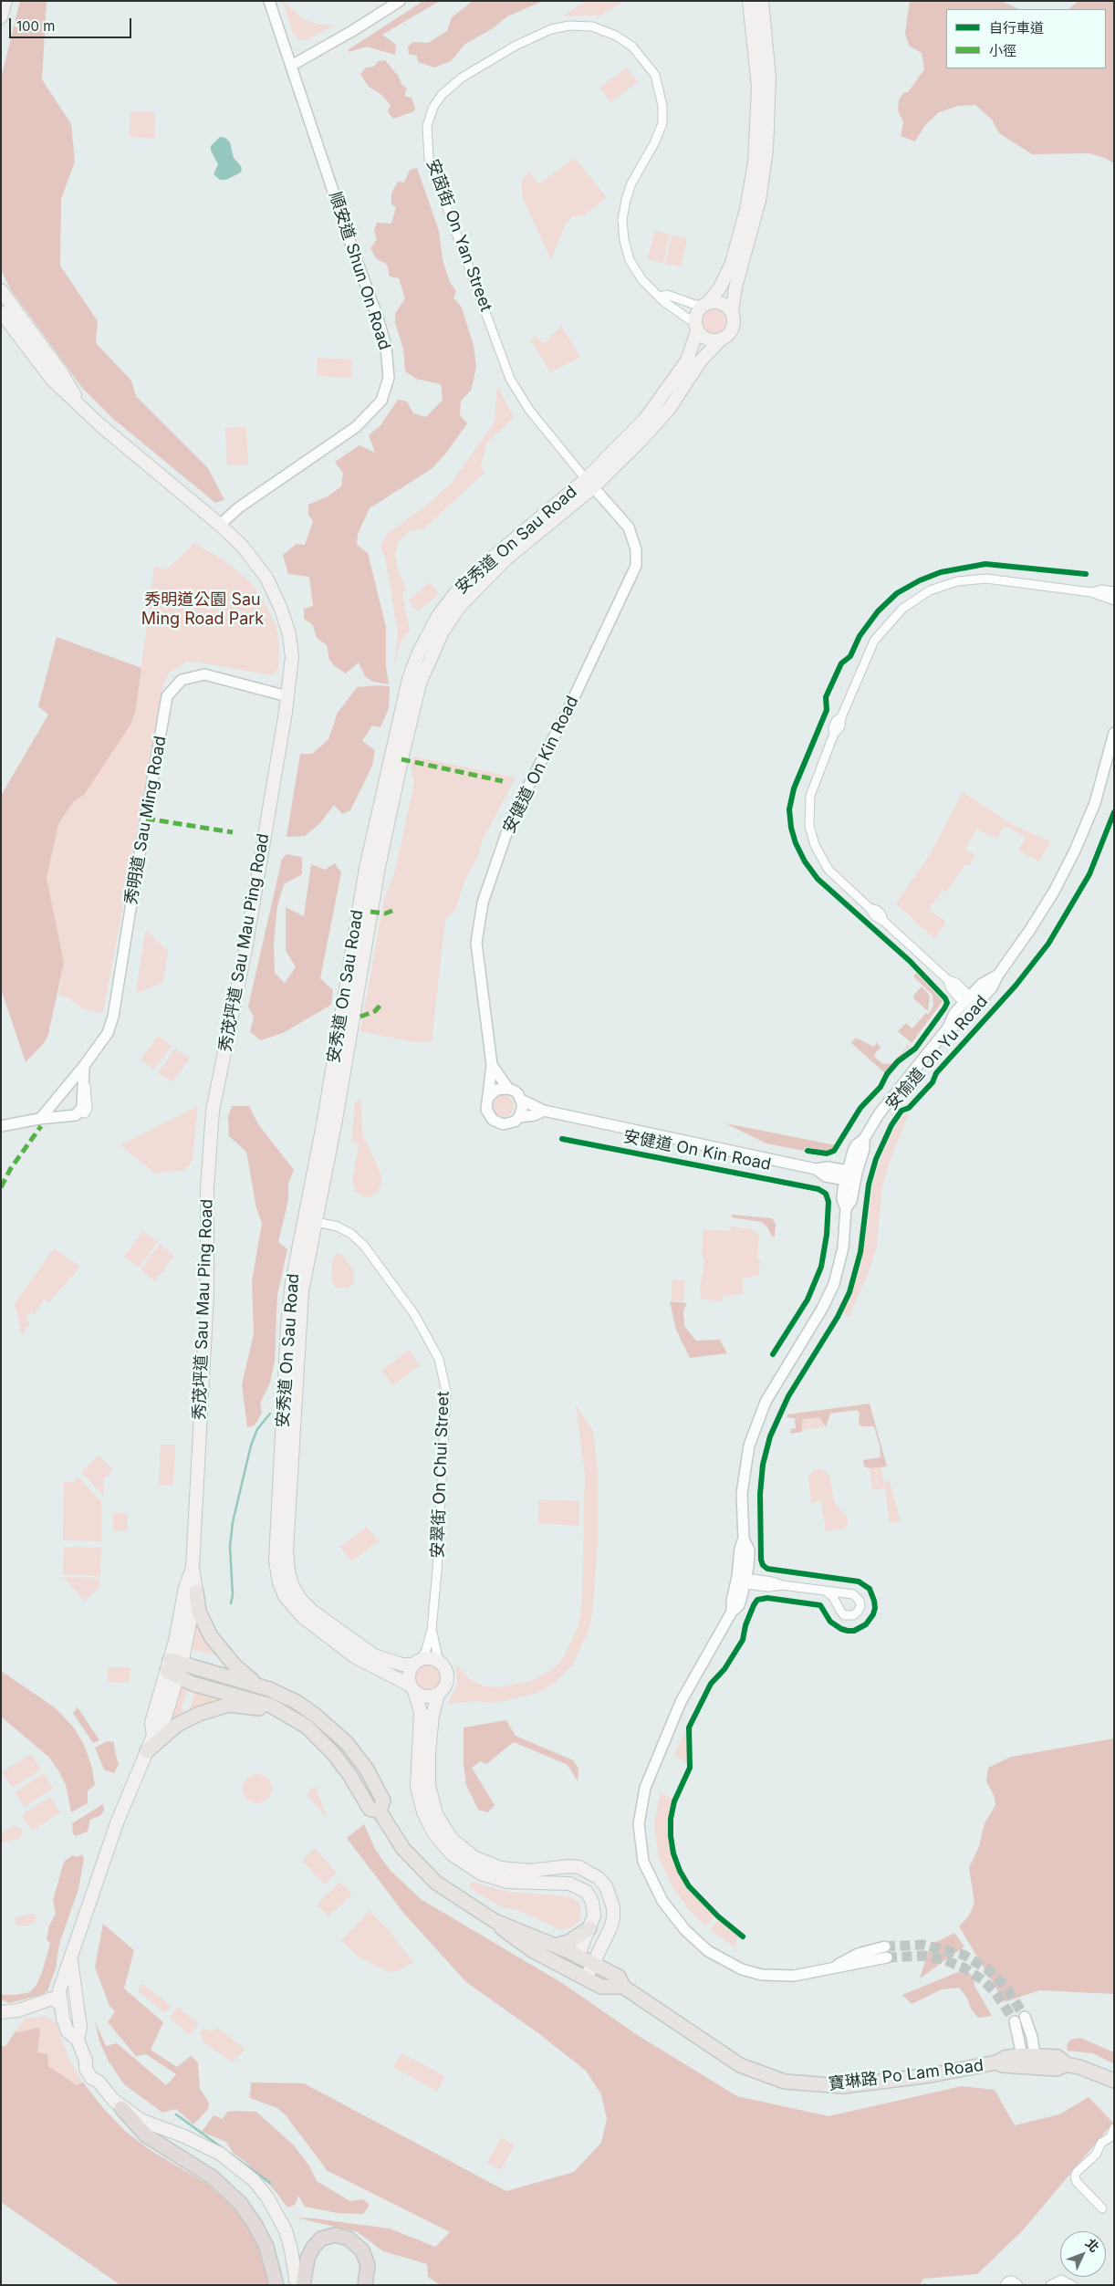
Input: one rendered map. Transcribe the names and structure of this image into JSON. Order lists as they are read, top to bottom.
{
  "streets": {
    "main road": ["安秀道 On Sau Road", "秀茂坪道 Sau Mau Ping Road", "寶琳路 Po Lam Road"],
    "street": [
      "安茵街 On Yan Street",
      "順安道 Shun On Road",
      "安健道 On Kin Road",
      "秀明道 Sau Ming Road",
      "安愉道 On Yu Road",
      "安翠街 On Chui Street"
    ]
  },
  "crossings": [
    ["安茵街 On Yan Street", "安秀道 On Sau Road"],
    ["安茵街 On Yan Street", "安健道 On Kin Road"],
    ["順安道 Shun On Road", "秀茂坪道 Sau Mau Ping Road"],
    ["安秀道 On Sau Road", "安健道 On Kin Road"],
    ["安秀道 On Sau Road", "安翠街 On Chui Street"],
    ["安健道 On Kin Road", "安愉道 On Yu Road"],
    ["秀明道 Sau Ming Road", "秀茂坪道 Sau Mau Ping Road"],
    ["秀茂坪道 Sau Mau Ping Road", "寶琳路 Po Lam Road"]
  ],
  "parks": ["秀明道公園 Sau Ming Road Park"],
  "legend": ["自行車道", "小徑"],
  "scale_bar": "100 m",
  "north": "top right"
}
